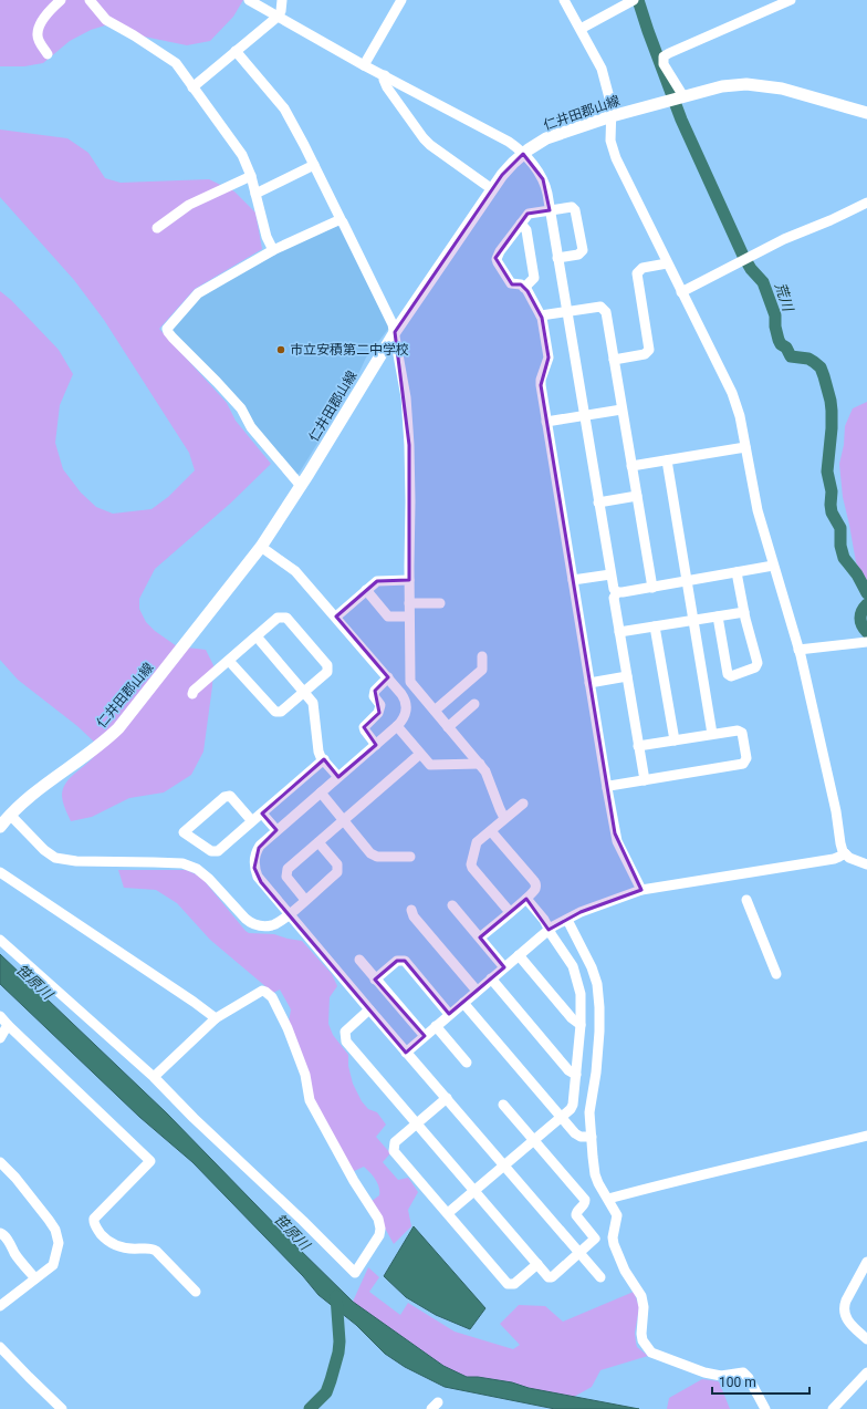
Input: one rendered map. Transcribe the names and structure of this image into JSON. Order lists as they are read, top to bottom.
{
  "streets": {
    "main road": ["仁井田郡山線"]
  },
  "water": ["荒川", "笹原川"],
  "places": ["市立安積第二中学校"],
  "scale_bar": "100 m"
}
